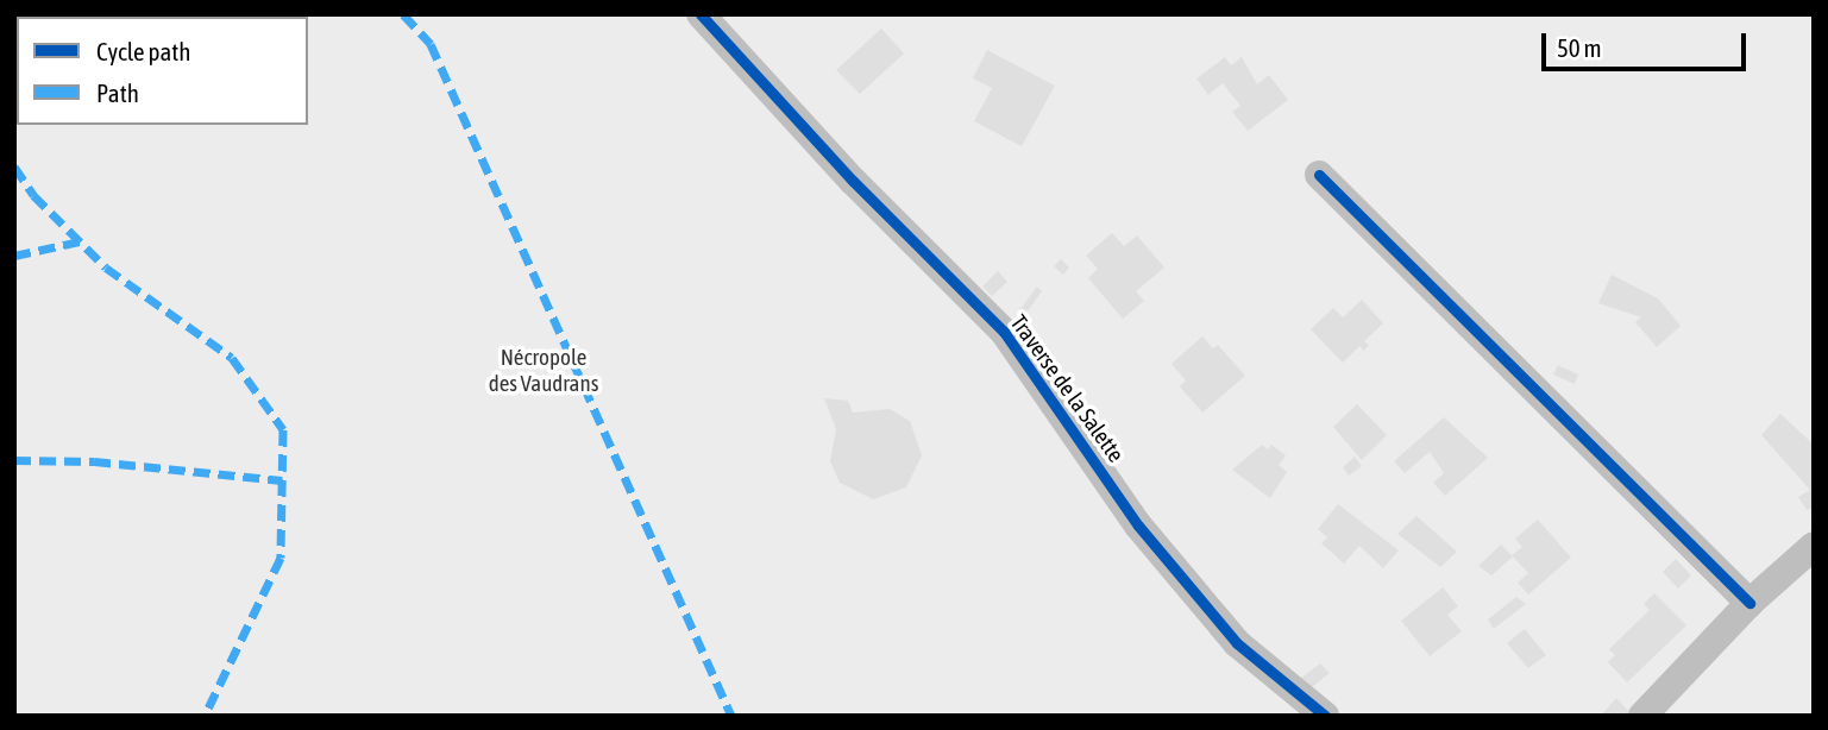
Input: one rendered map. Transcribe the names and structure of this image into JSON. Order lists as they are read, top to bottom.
{
  "streets": {
    "street": ["Traverse de la Salette"]
  },
  "parks": ["Nécropole des Vaudrans"],
  "legend": ["Cycle path", "Path"],
  "scale_bar": "50 m"
}
